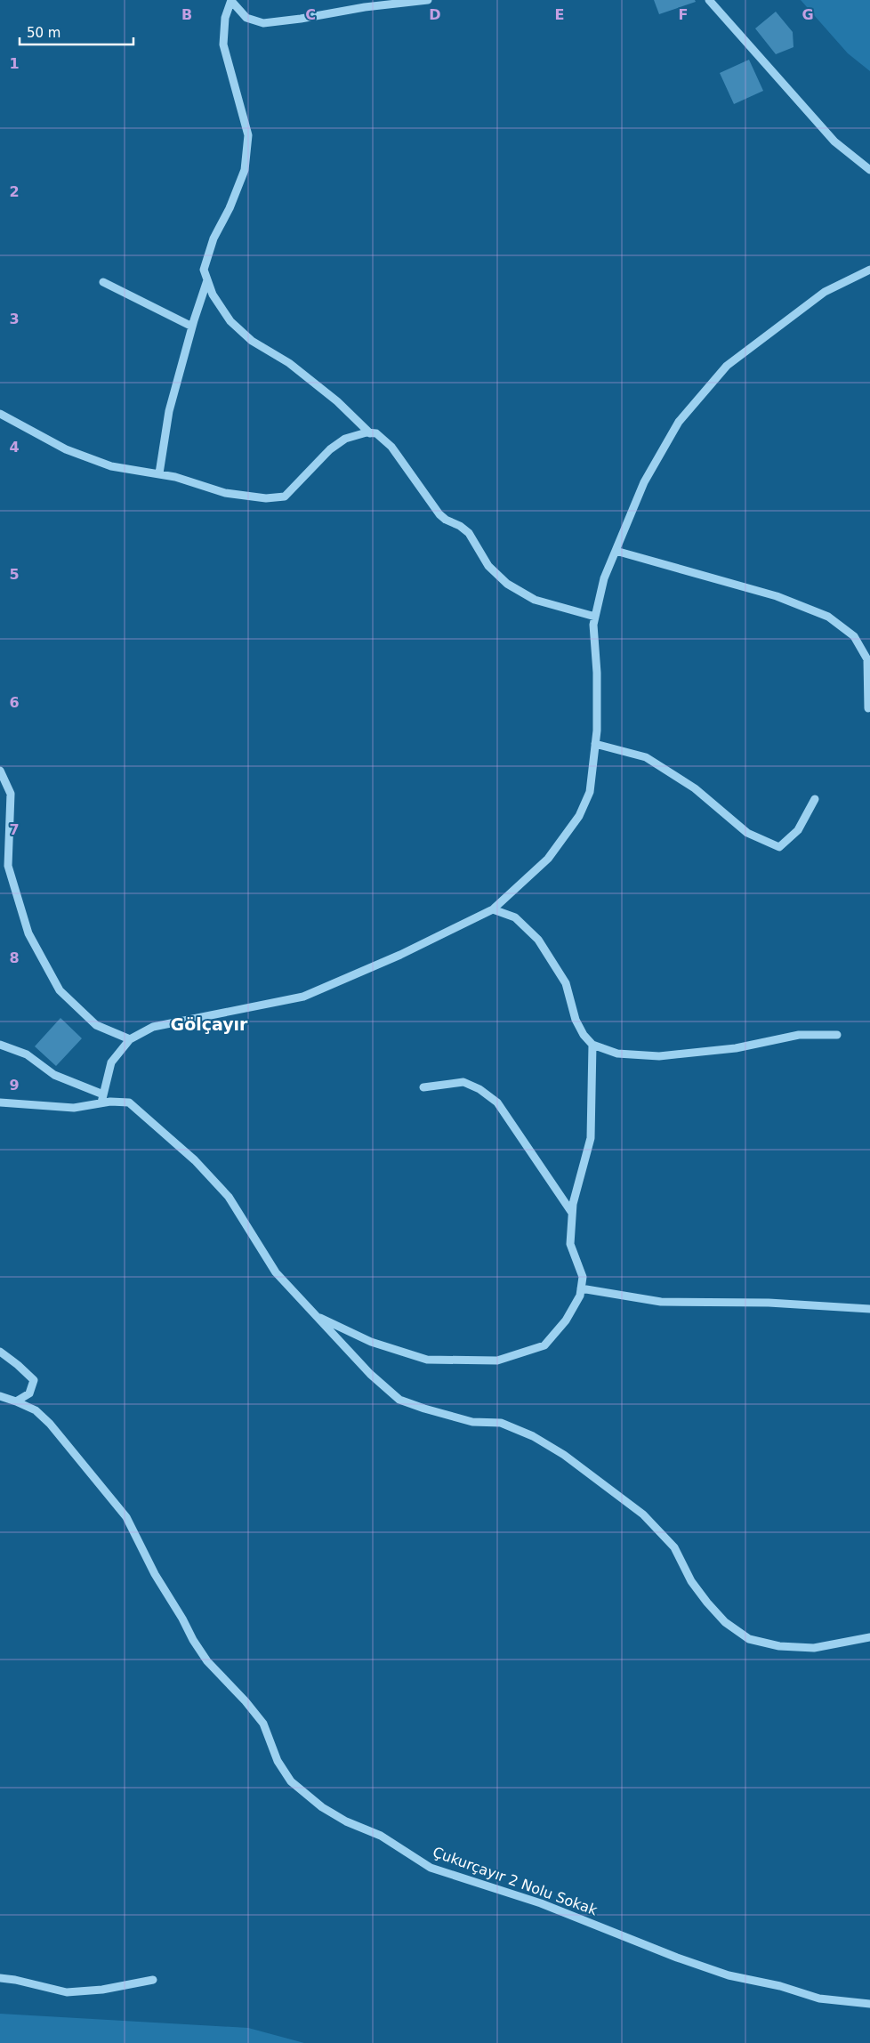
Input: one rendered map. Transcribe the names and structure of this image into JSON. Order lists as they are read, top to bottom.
{
  "streets": {
    "street": ["Çukurçayır 2 Nolu Sokak"]
  },
  "districts": ["Gölçayır"],
  "scale_bar": "50 m",
  "grid": {
    "columns": [
      "B",
      "C",
      "D",
      "E",
      "F",
      "G"
    ],
    "rows": [
      "1",
      "2",
      "3",
      "4",
      "5",
      "6",
      "7",
      "8",
      "9"
    ]
  }
}
